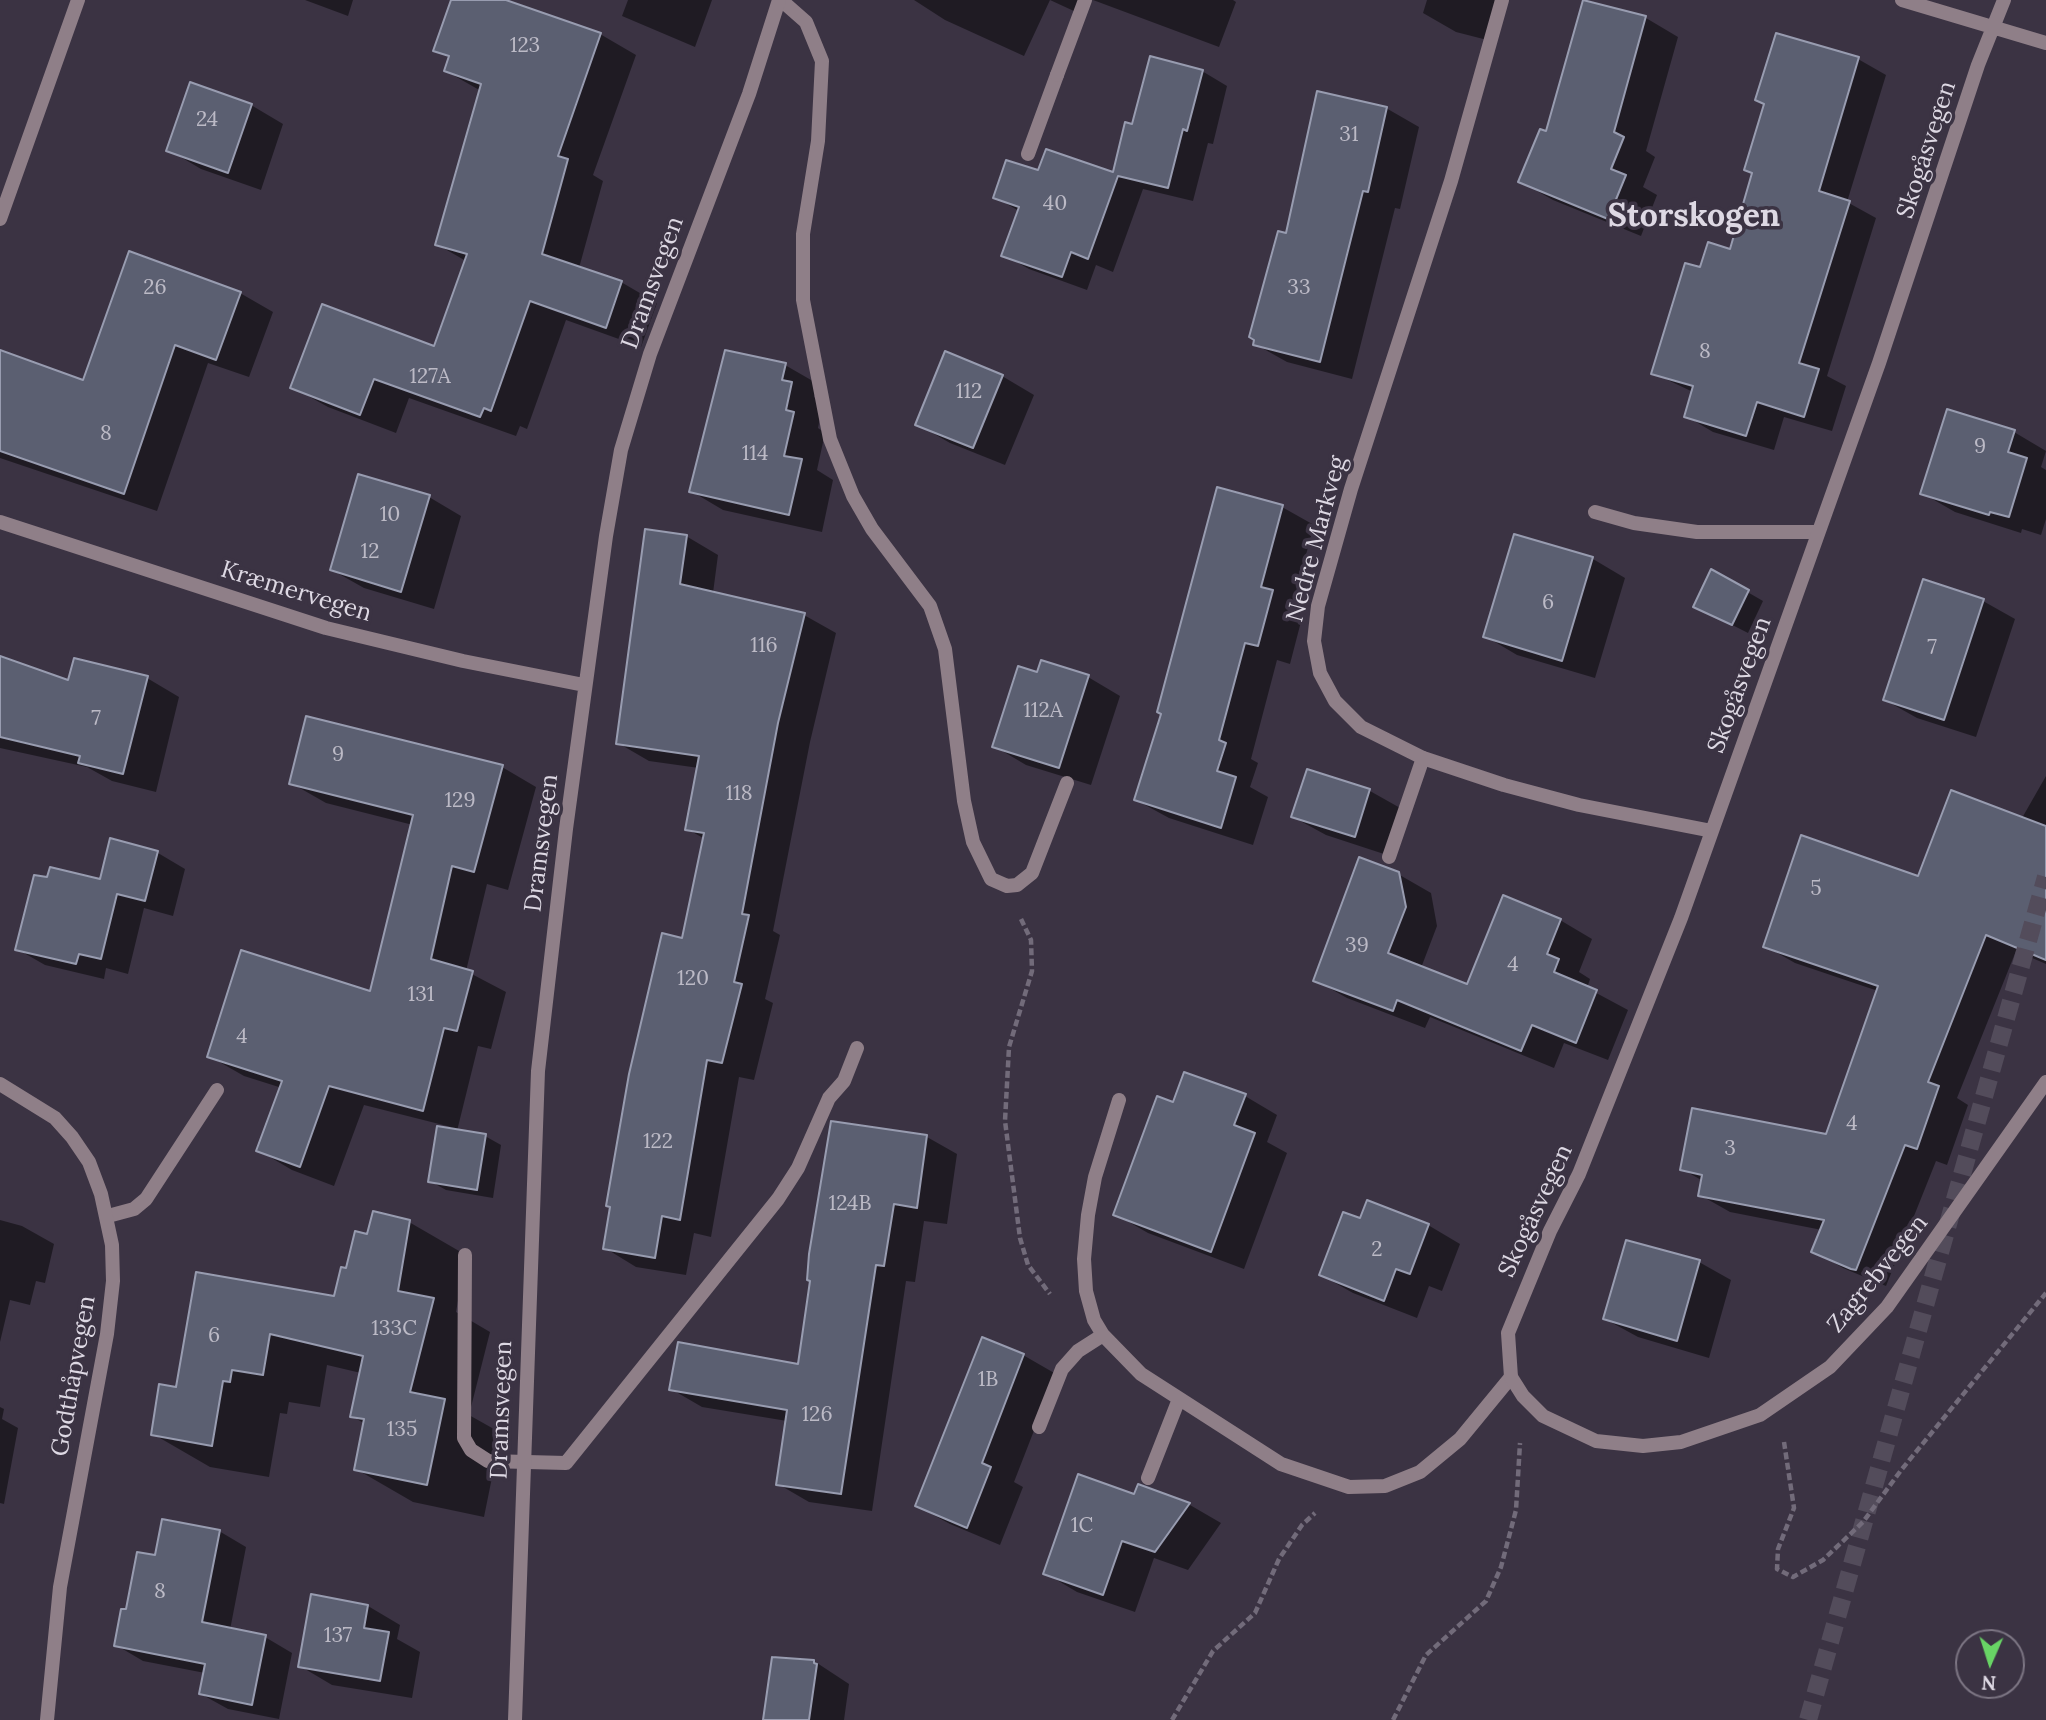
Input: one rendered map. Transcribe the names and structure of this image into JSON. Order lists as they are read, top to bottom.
{
  "streets": {
    "street": [
      "Skogåsvegen",
      "Dramsvegen",
      "Nedre Markveg",
      "Kræmervegen",
      "Zagrebvegen",
      "Godthåpvegen"
    ]
  },
  "crossings": [
    ["Skogåsvegen", "Nedre Markveg"],
    ["Skogåsvegen", "Zagrebvegen"],
    ["Dramsvegen", "Kræmervegen"]
  ],
  "districts": ["Storskogen"],
  "house_numbers": [
    "123",
    "24",
    "31",
    "40",
    "26",
    "33",
    "8",
    "127A",
    "112",
    "8",
    "9",
    "114",
    "10",
    "12",
    "6",
    "116",
    "7",
    "112A",
    "7",
    "9",
    "118",
    "129",
    "5",
    "39",
    "4",
    "120",
    "131",
    "4",
    "4",
    "122",
    "3",
    "124B",
    "2",
    "133C",
    "6",
    "1B",
    "126",
    "135",
    "1C",
    "8",
    "137"
  ],
  "north": "bottom"
}
